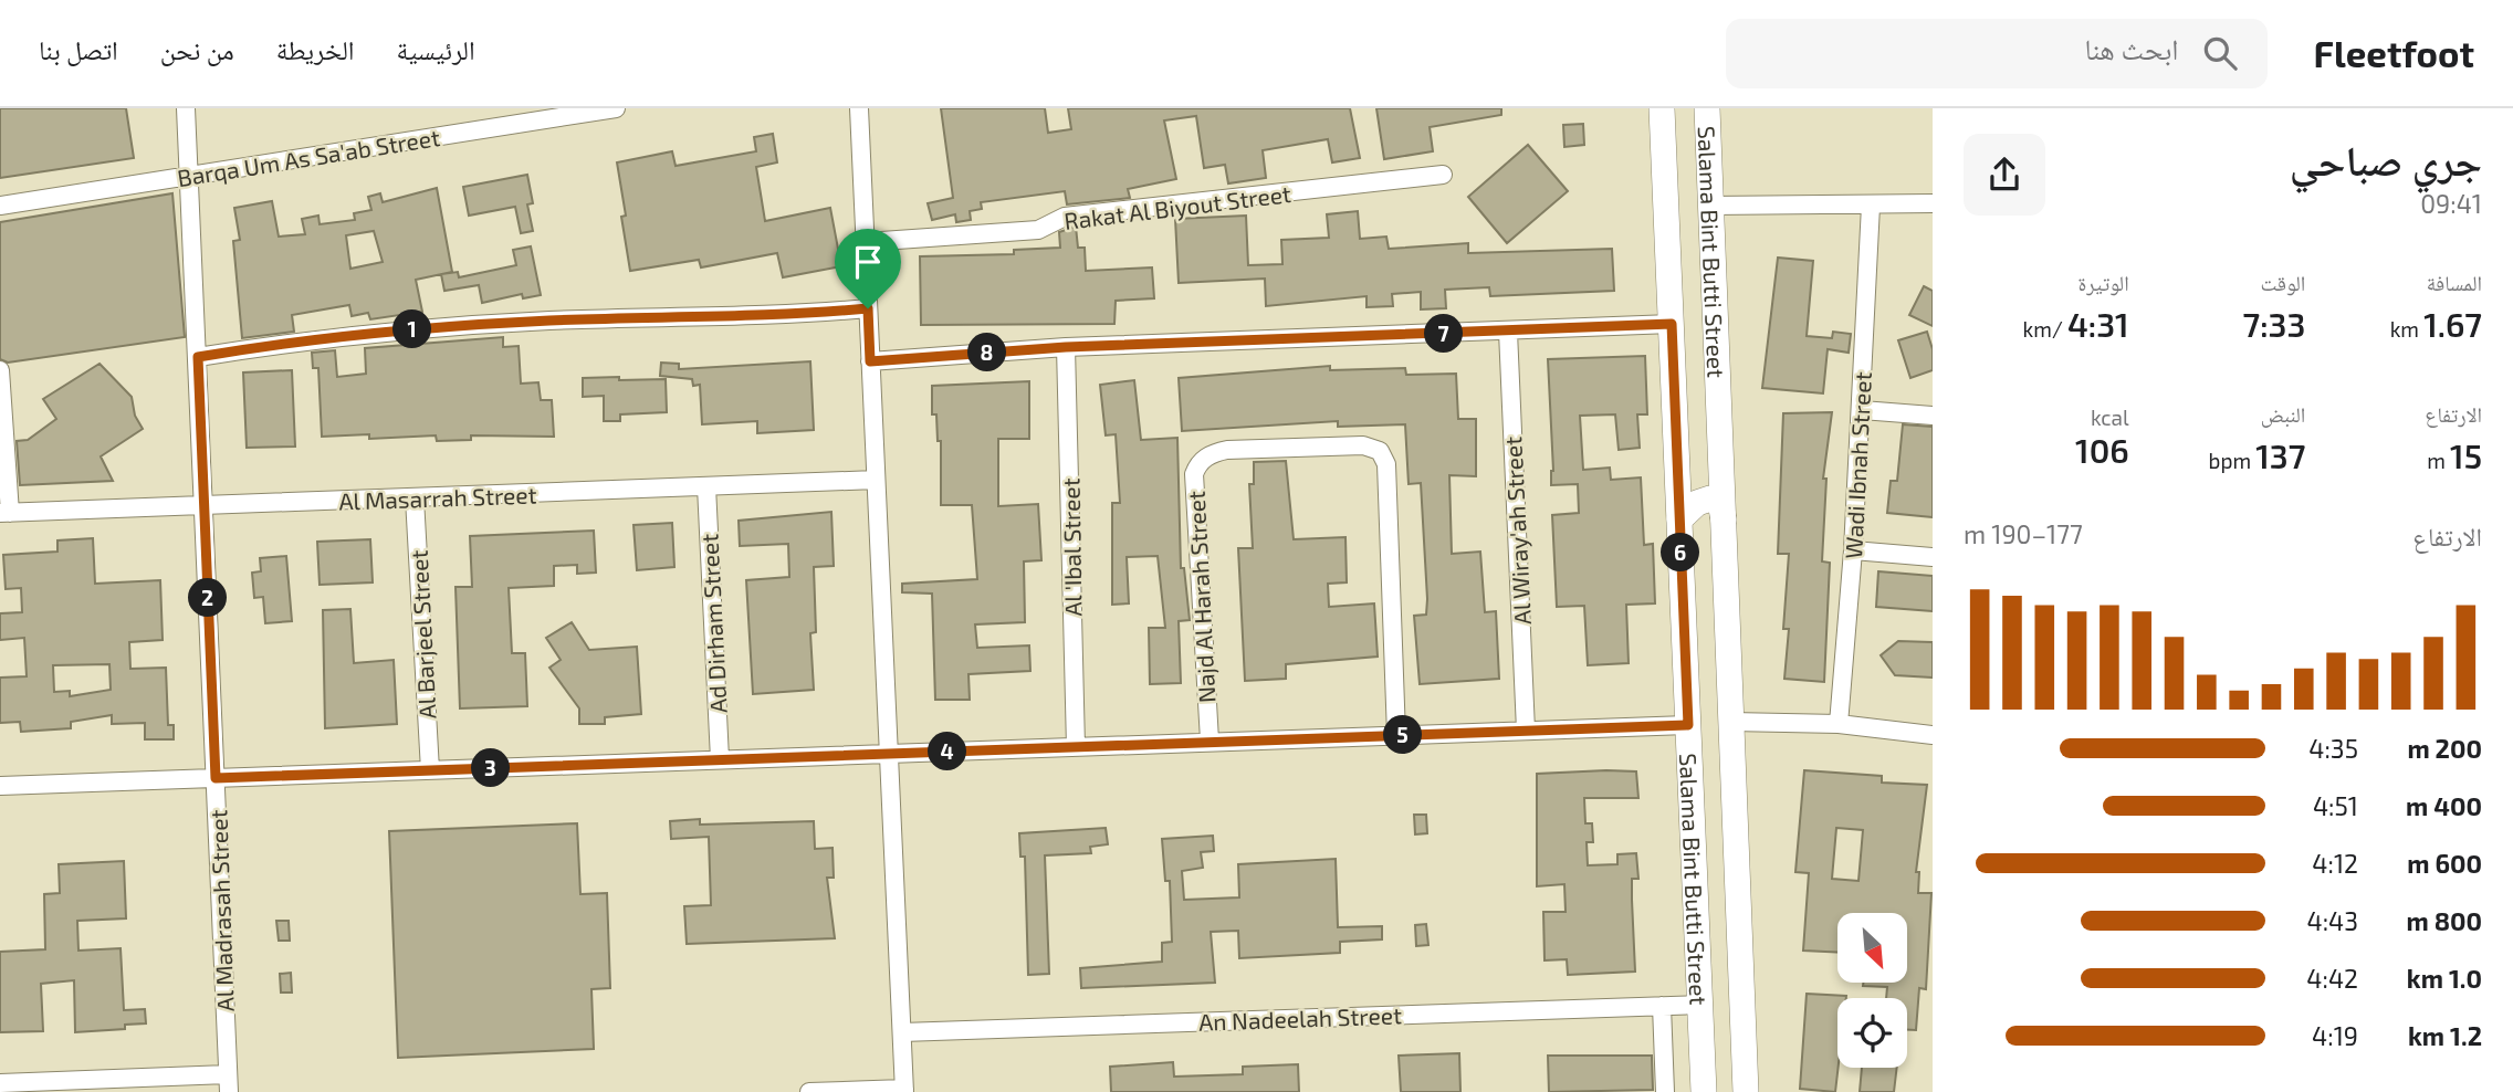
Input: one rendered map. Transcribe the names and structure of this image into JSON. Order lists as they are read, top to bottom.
{
  "streets": {
    "main road": ["Salama Bint Butti Street"],
    "street": [
      "Barqa Um As Sa'ab Street",
      "Rakat Al Biyout Street",
      "Wadi Ibnah Street",
      "Al Masarrah Street",
      "Al Wiray'ah Street",
      "Al 'Ibal Street",
      "Najd Al Harah Street",
      "Ad Dirham Street",
      "Al Barjeel Street",
      "Al Madrasah Street",
      "An Nadeelah Street"
    ]
  },
  "crossings": [
    ["Barqa Um As Sa'ab Street", "Al Madrasah Street"],
    ["Salama Bint Butti Street", "An Nadeelah Street"],
    ["Al Masarrah Street", "Ad Dirham Street"],
    ["Al Masarrah Street", "Al Barjeel Street"],
    ["Al Masarrah Street", "Al Madrasah Street"]
  ],
  "north": "bottom right",
  "page": {
    "header": "Fleetfoot",
    "search": "ابحث هنا",
    "nav": [
      "الرئيسية",
      "الخريطة",
      "من نحن",
      "اتصل بنا"
    ],
    "heading": ["جري صباحي", "09:41"],
    "stats": [
      ["المسافة", "1.67 km"],
      ["الوقت", "7:33"],
      ["الوتيرة", "4:31 /km"],
      ["الارتفاع", "15 m"],
      ["النبض", "137 bpm"],
      ["kcal", "106"]
    ],
    "pins": [
      "1",
      "7",
      "8",
      "6",
      "2",
      "5",
      "4",
      "3"
    ],
    "chart": ["الارتفاع", "177–190 m"],
    "list": [
      {
        "name": "200 m",
        "note": "4:35"
      },
      {
        "name": "400 m",
        "note": "4:51"
      },
      {
        "name": "600 m",
        "note": "4:12"
      },
      {
        "name": "800 m",
        "note": "4:43"
      },
      {
        "name": "1.0 km",
        "note": "4:42"
      },
      {
        "name": "1.2 km",
        "note": "4:19"
      }
    ]
  }
}
